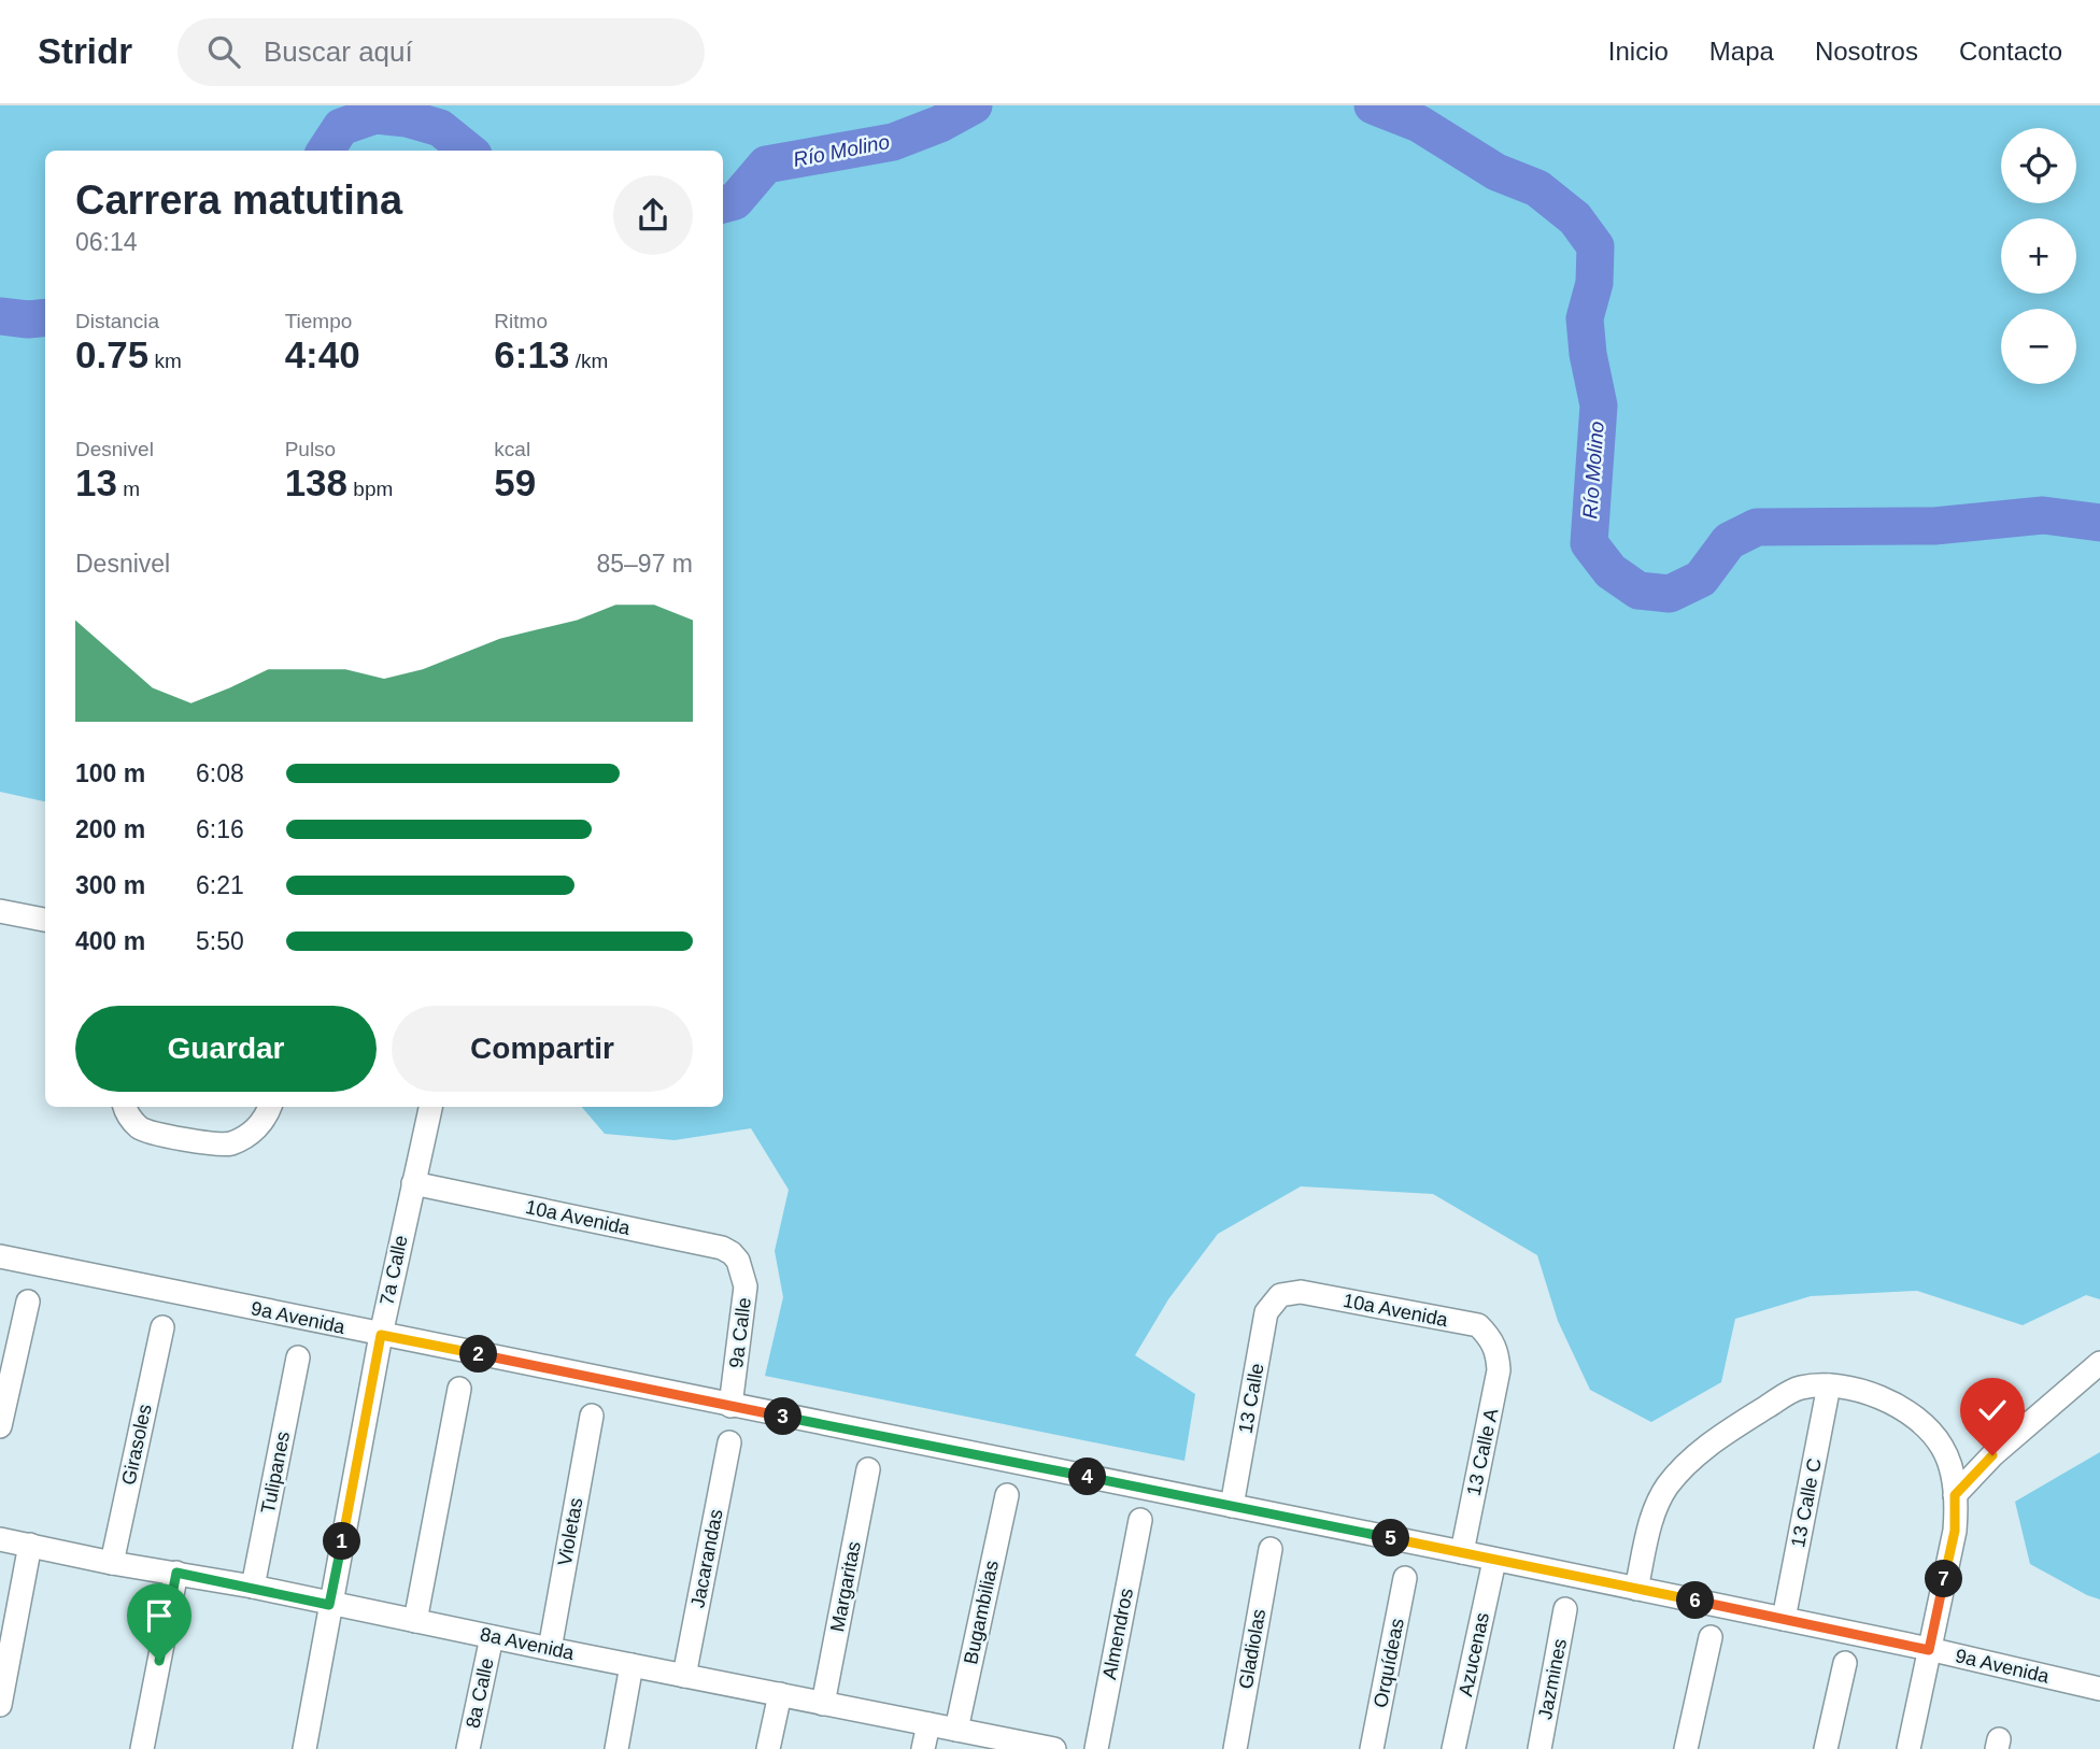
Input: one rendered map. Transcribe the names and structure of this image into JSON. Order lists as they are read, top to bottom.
{
  "streets": {
    "street": [
      "10a Avenida",
      "7a Calle",
      "9a Avenida",
      "9a Calle",
      "13 Calle",
      "Girasoles",
      "13 Calle A",
      "Tulipanes",
      "13 Calle C",
      "Violetas",
      "Jacarandas",
      "Margaritas",
      "Bugambilias",
      "Almendros",
      "8a Avenida",
      "Gladiolas",
      "Azucenas",
      "Orquídeas",
      "Jazmines",
      "8a Calle"
    ]
  },
  "crossings": [
    ["10a Avenida", "7a Calle"],
    ["10a Avenida", "9a Calle"],
    ["10a Avenida", "13 Calle"],
    ["10a Avenida", "13 Calle A"],
    ["7a Calle", "9a Avenida"],
    ["7a Calle", "8a Avenida"],
    ["9a Avenida", "9a Calle"],
    ["9a Avenida", "13 Calle"],
    ["9a Avenida", "13 Calle A"],
    ["9a Avenida", "13 Calle C"],
    ["9a Avenida", "Azucenas"],
    ["Girasoles", "8a Avenida"],
    ["Tulipanes", "8a Avenida"],
    ["Violetas", "8a Avenida"],
    ["Jacarandas", "8a Avenida"],
    ["Margaritas", "8a Avenida"],
    ["Bugambilias", "8a Avenida"],
    ["8a Avenida", "8a Calle"]
  ],
  "water": ["Río Molino"],
  "page": {
    "header": "Stridr",
    "search": "Buscar aquí",
    "nav": [
      "Inicio",
      "Mapa",
      "Nosotros",
      "Contacto"
    ],
    "map_buttons": ["+", "−"],
    "heading": ["Carrera matutina", "06:14"],
    "stats": [
      ["Distancia", "0.75 km"],
      ["Tiempo", "4:40"],
      ["Ritmo", "6:13 /km"],
      ["Desnivel", "13 m"],
      ["Pulso", "138 bpm"],
      ["kcal", "59"]
    ],
    "chart": ["Desnivel", "85–97 m"],
    "list": [
      {
        "name": "100 m",
        "note": "6:08"
      },
      {
        "name": "200 m",
        "note": "6:16"
      },
      {
        "name": "300 m",
        "note": "6:21"
      },
      {
        "name": "400 m",
        "note": "5:50"
      }
    ],
    "buttons": ["Guardar", "Compartir"],
    "pins": [
      "2",
      "3",
      "4",
      "5",
      "1",
      "7",
      "6"
    ]
  }
}
